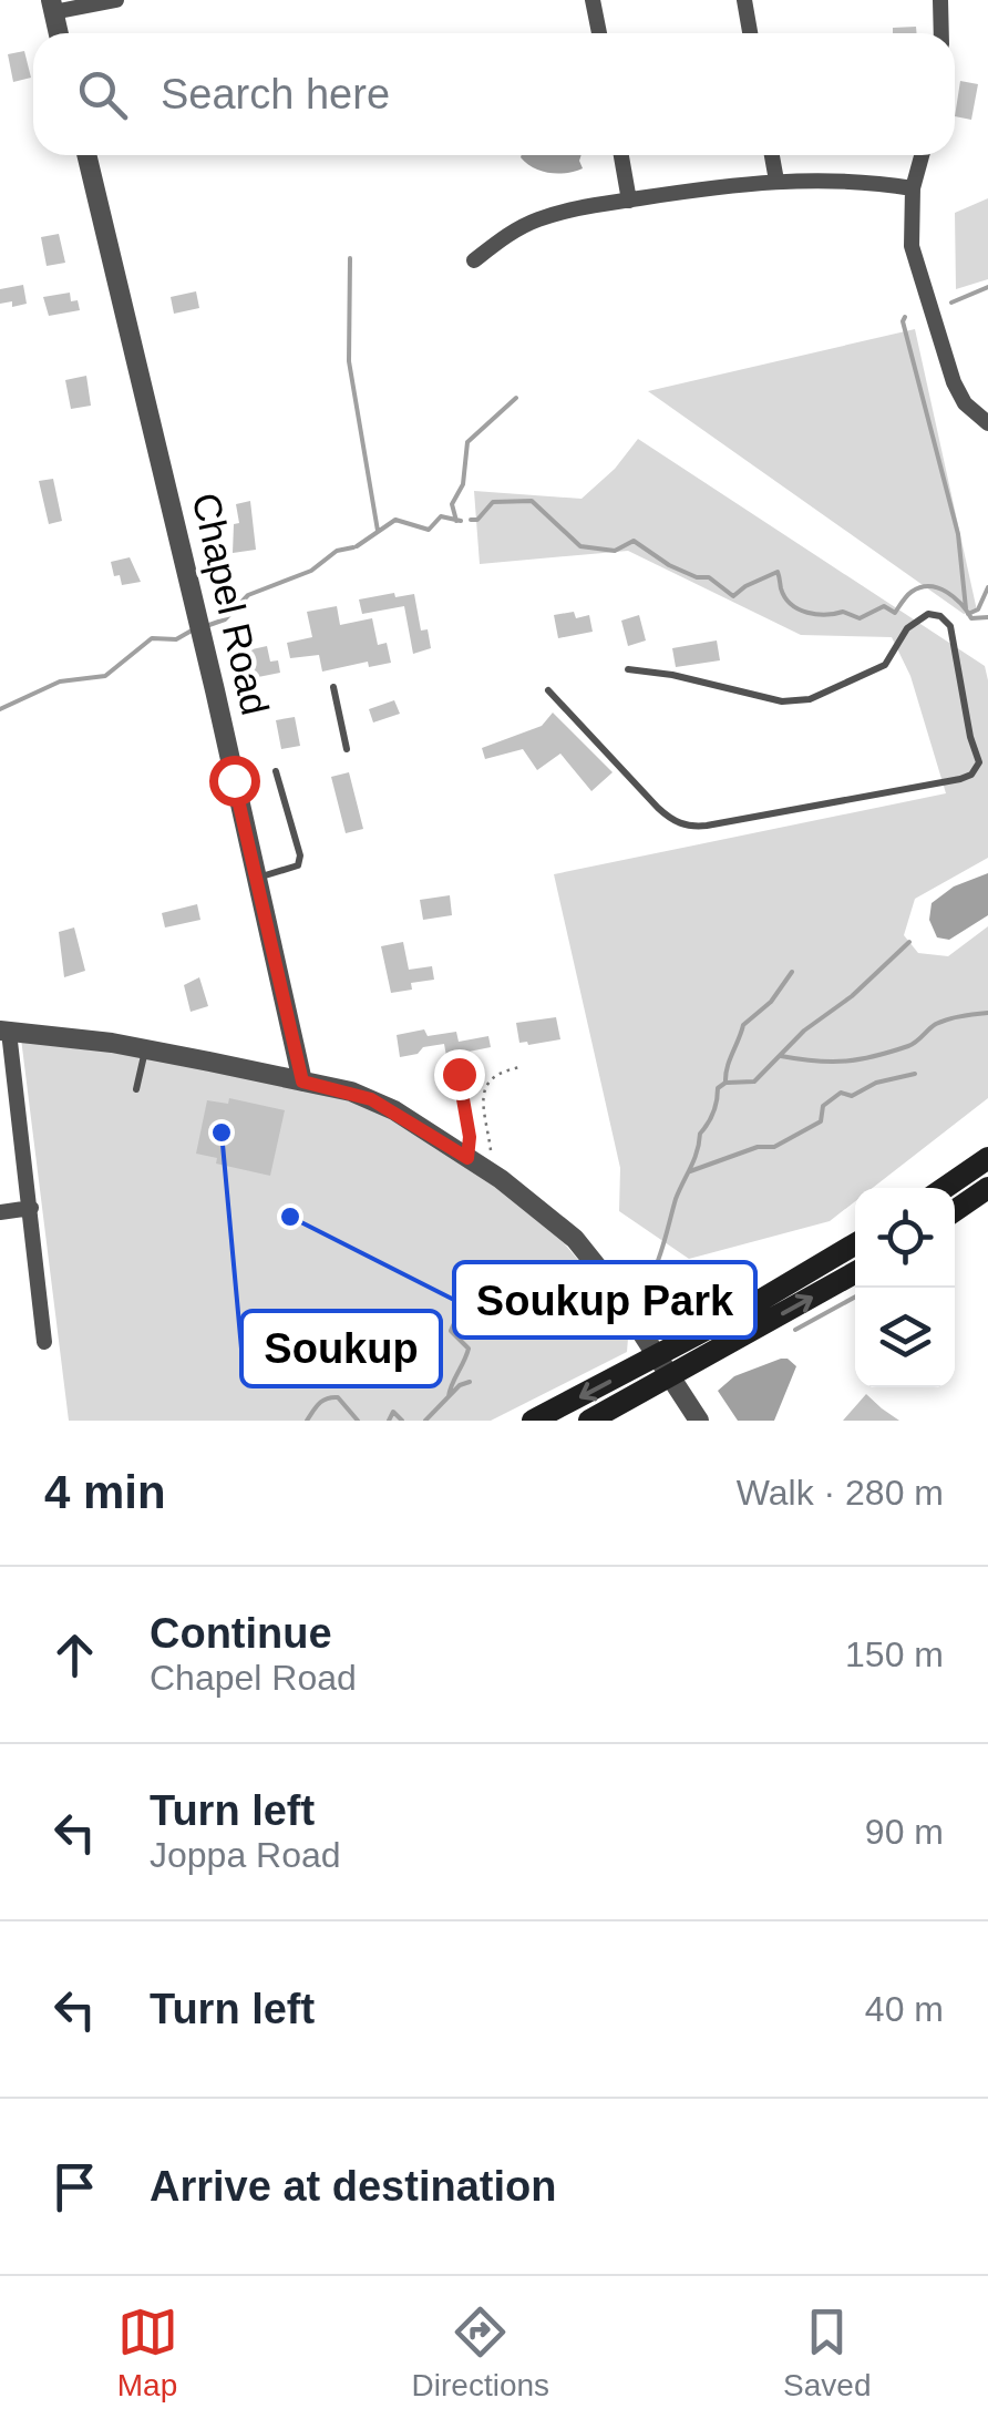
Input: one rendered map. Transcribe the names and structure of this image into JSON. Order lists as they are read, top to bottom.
{
  "streets": {
    "street": ["Chapel Road"]
  },
  "places": ["Soukup", "Soukup Park"],
  "page": {
    "search": "Search here",
    "heading": ["4 min", "Walk · 280 m"],
    "list": [
      ["Continue", "Chapel Road", "150 m"],
      ["Turn left", "Joppa Road", "90 m"],
      ["Turn left", "40 m"],
      "Arrive at destination"
    ],
    "nav": ["Map", "Directions", "Saved"]
  }
}
